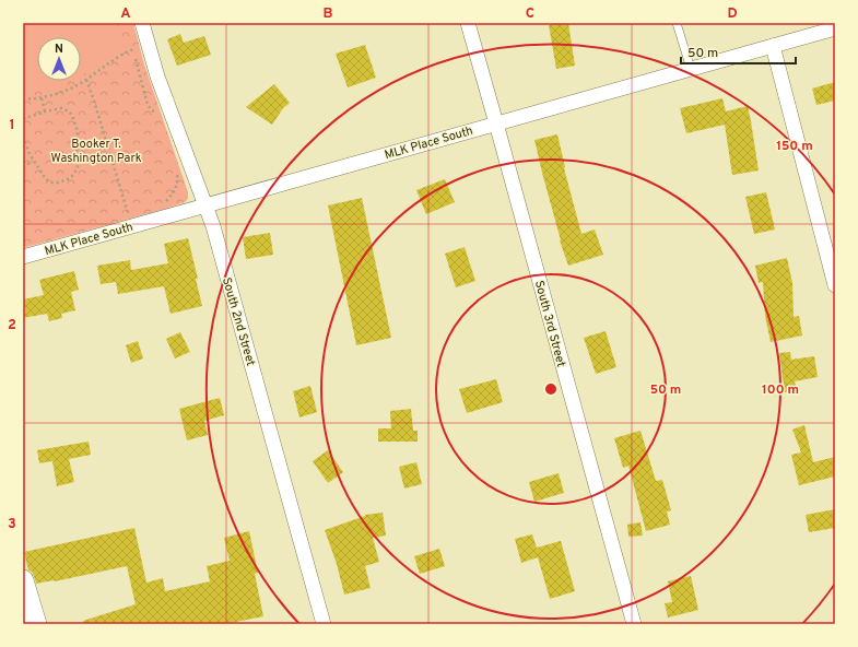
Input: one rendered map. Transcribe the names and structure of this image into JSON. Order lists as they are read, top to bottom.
{
  "streets": {
    "street": ["MLK Place South", "South 2nd Street", "South 3rd Street"]
  },
  "crossings": [
    ["MLK Place South", "South 2nd Street"],
    ["MLK Place South", "South 3rd Street"]
  ],
  "parks": ["Booker T. Washington Park"],
  "scale_bar": "50 m",
  "north": "top",
  "grid": {
    "columns": [
      "A",
      "B",
      "C",
      "D"
    ],
    "rows": ["1", "2", "3"]
  },
  "rings": ["150 m", "50 m", "100 m"]
}
